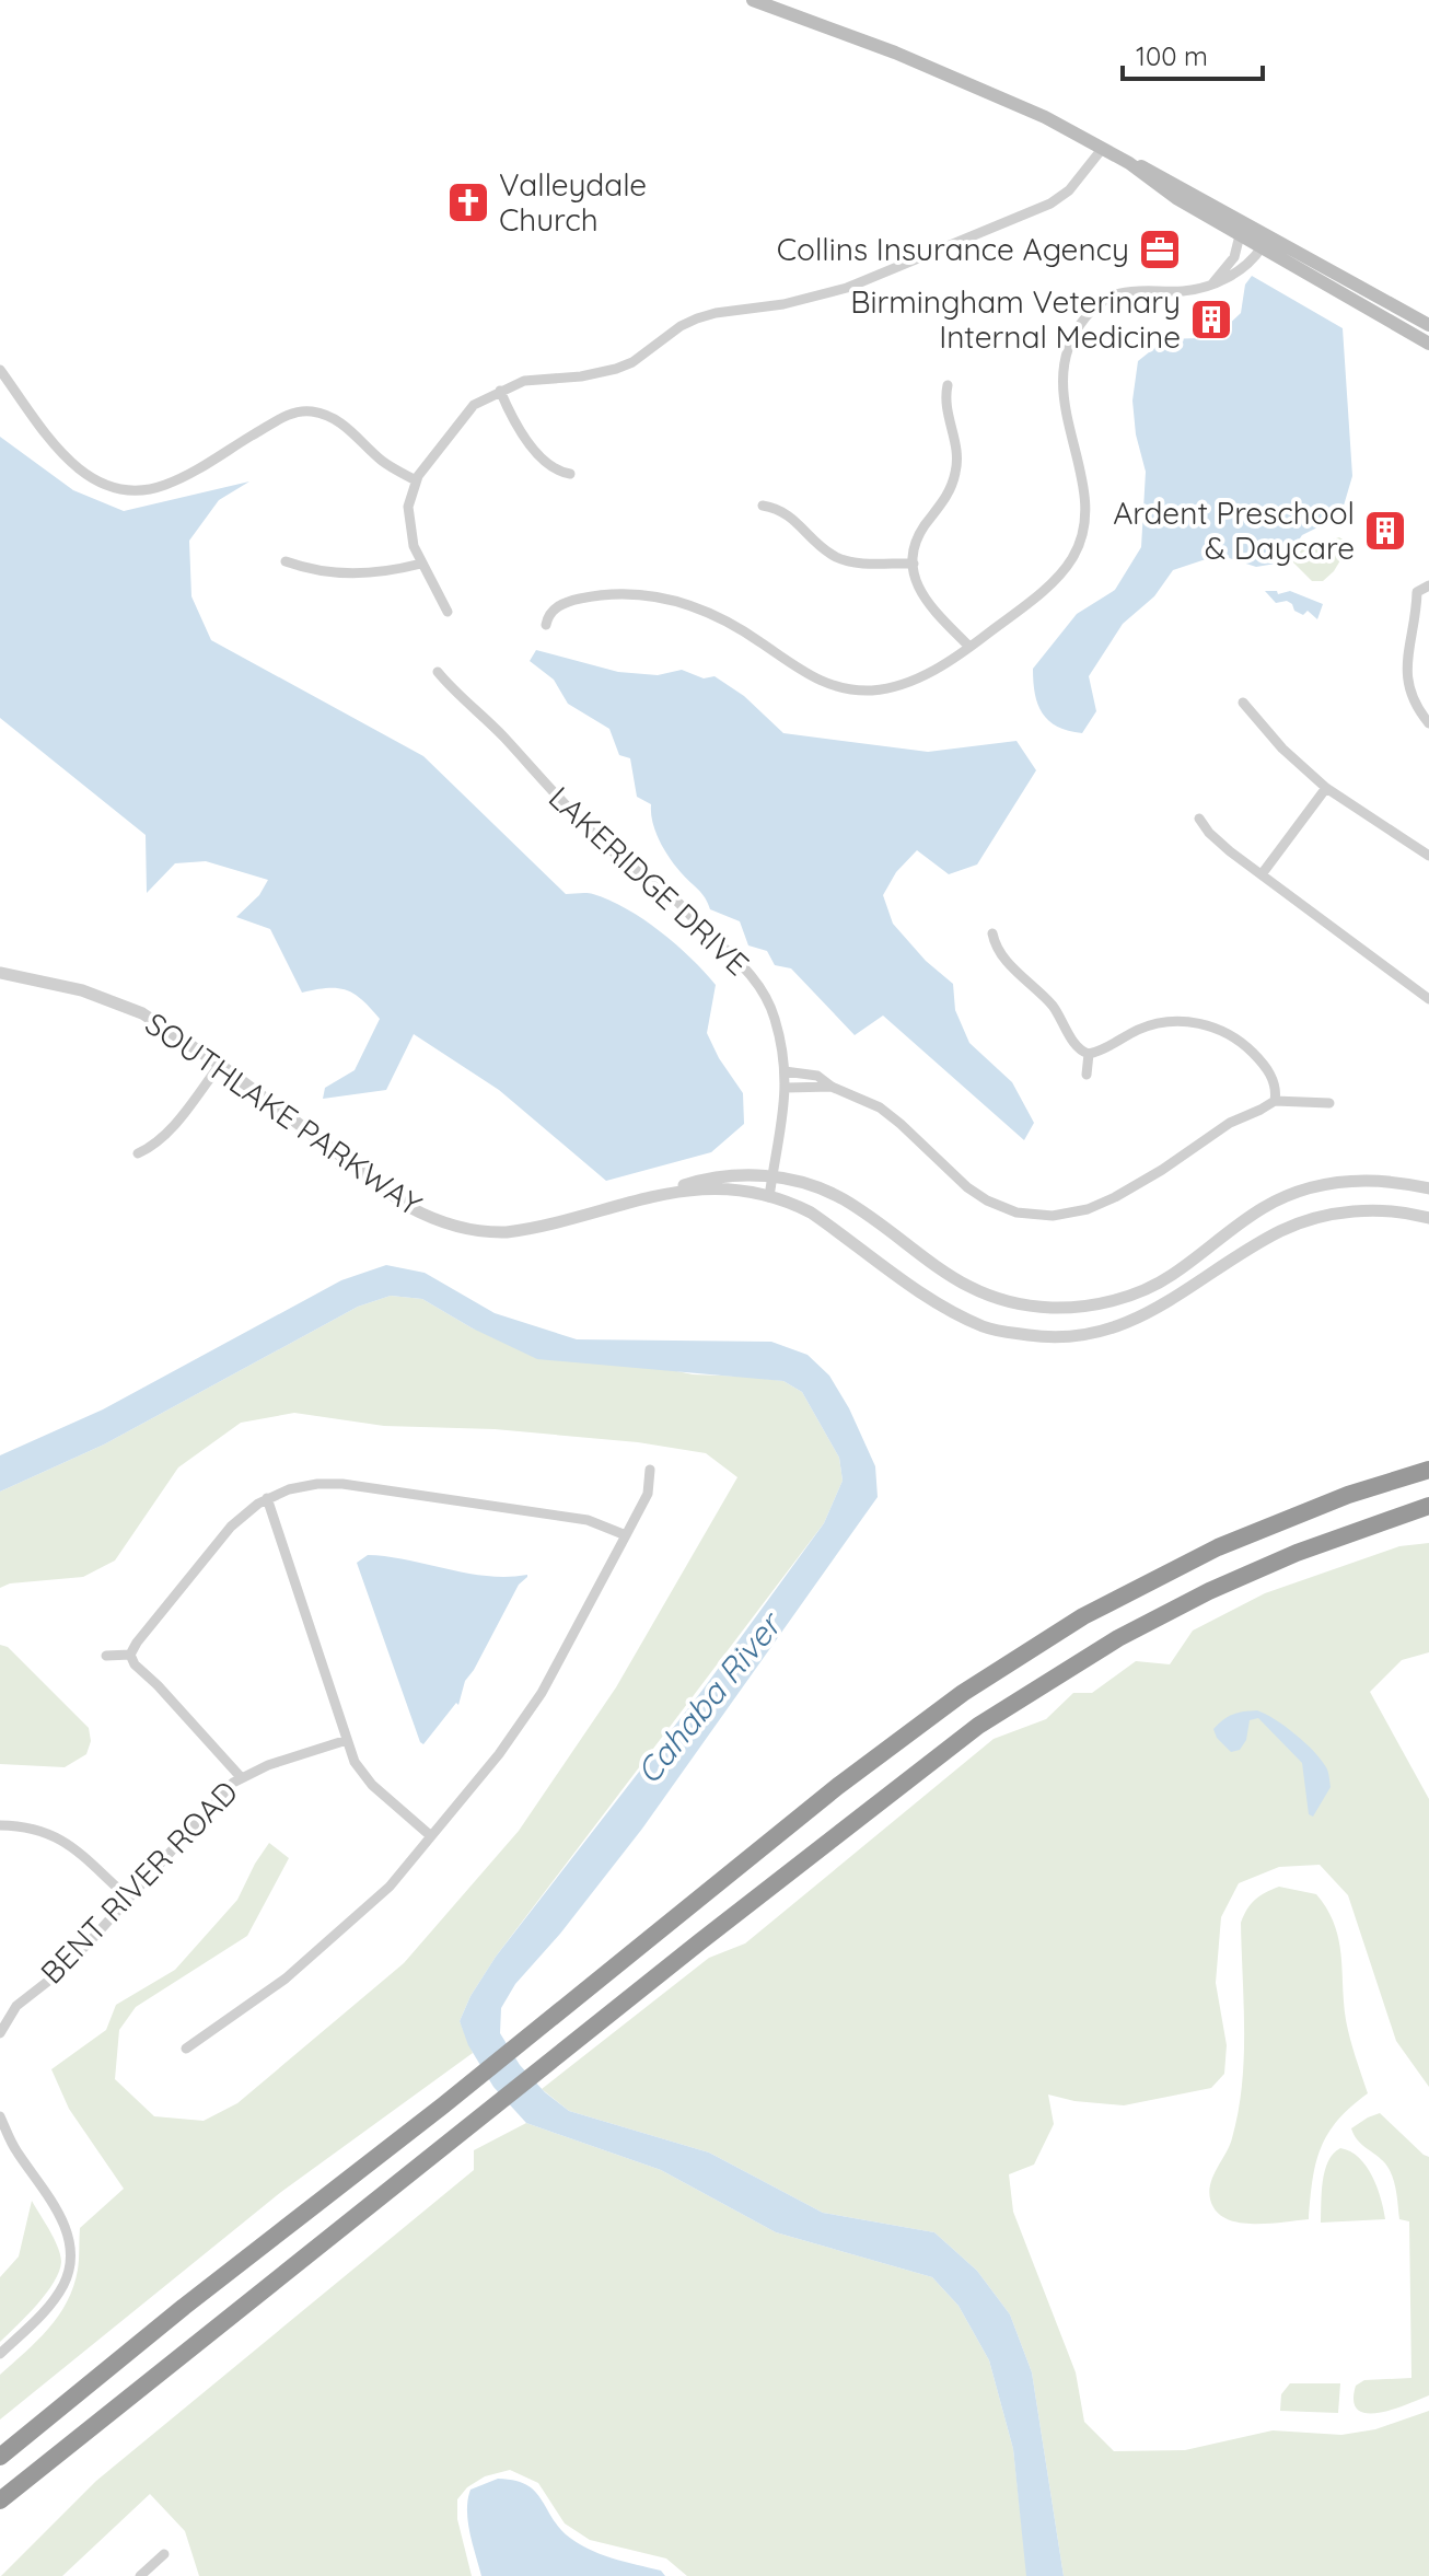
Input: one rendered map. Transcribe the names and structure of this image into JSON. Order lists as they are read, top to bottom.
{
  "streets": {
    "street": ["LAKERIDGE DRIVE", "SOUTHLAKE PARKWAY", "BENT RIVER ROAD"]
  },
  "crossings": [
    ["LAKERIDGE DRIVE", "SOUTHLAKE PARKWAY"]
  ],
  "water": ["Cahaba River"],
  "places": {
    "church": ["Valleydale Church"],
    "office": ["Collins Insurance Agency"],
    "building": ["Birmingham Veterinary Internal Medicine", "Ardent Preschool & Daycare"]
  },
  "scale_bar": "100 m"
}
